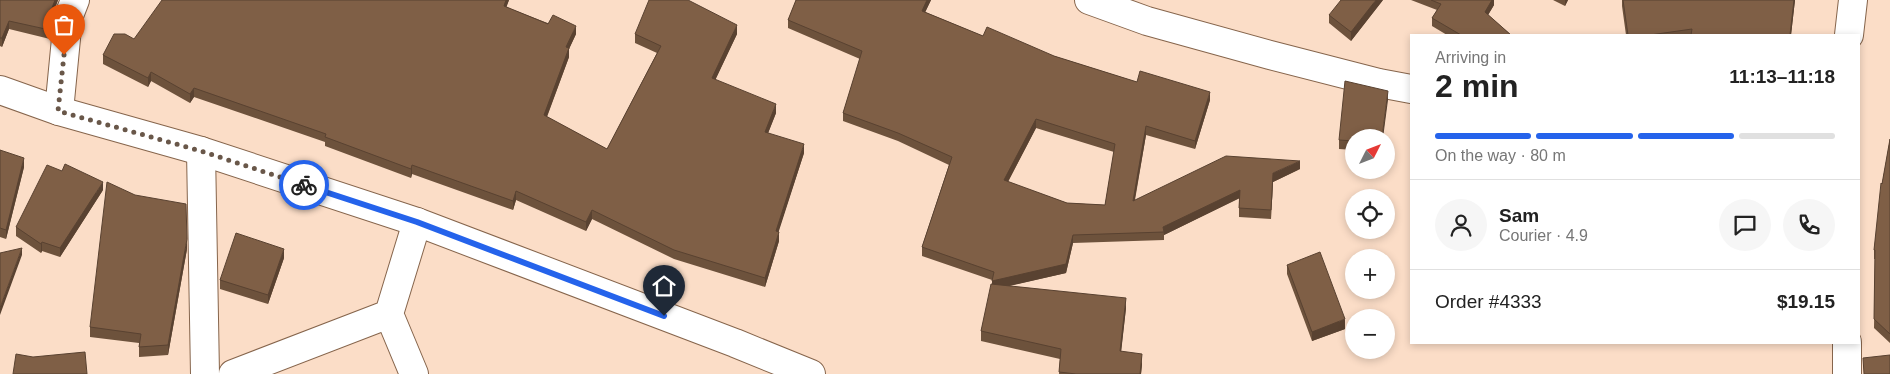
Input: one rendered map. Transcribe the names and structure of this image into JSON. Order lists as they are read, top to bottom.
{
  "north": "top right",
  "page": {
    "heading": ["2 min", "Arriving in", "11:13–11:18"],
    "panel": [
      "Sam",
      "Courier · 4.9",
      "Order #4333",
      "$19.15"
    ],
    "bar": "On the way · 80 m",
    "map_buttons": ["+", "−"]
  }
}
